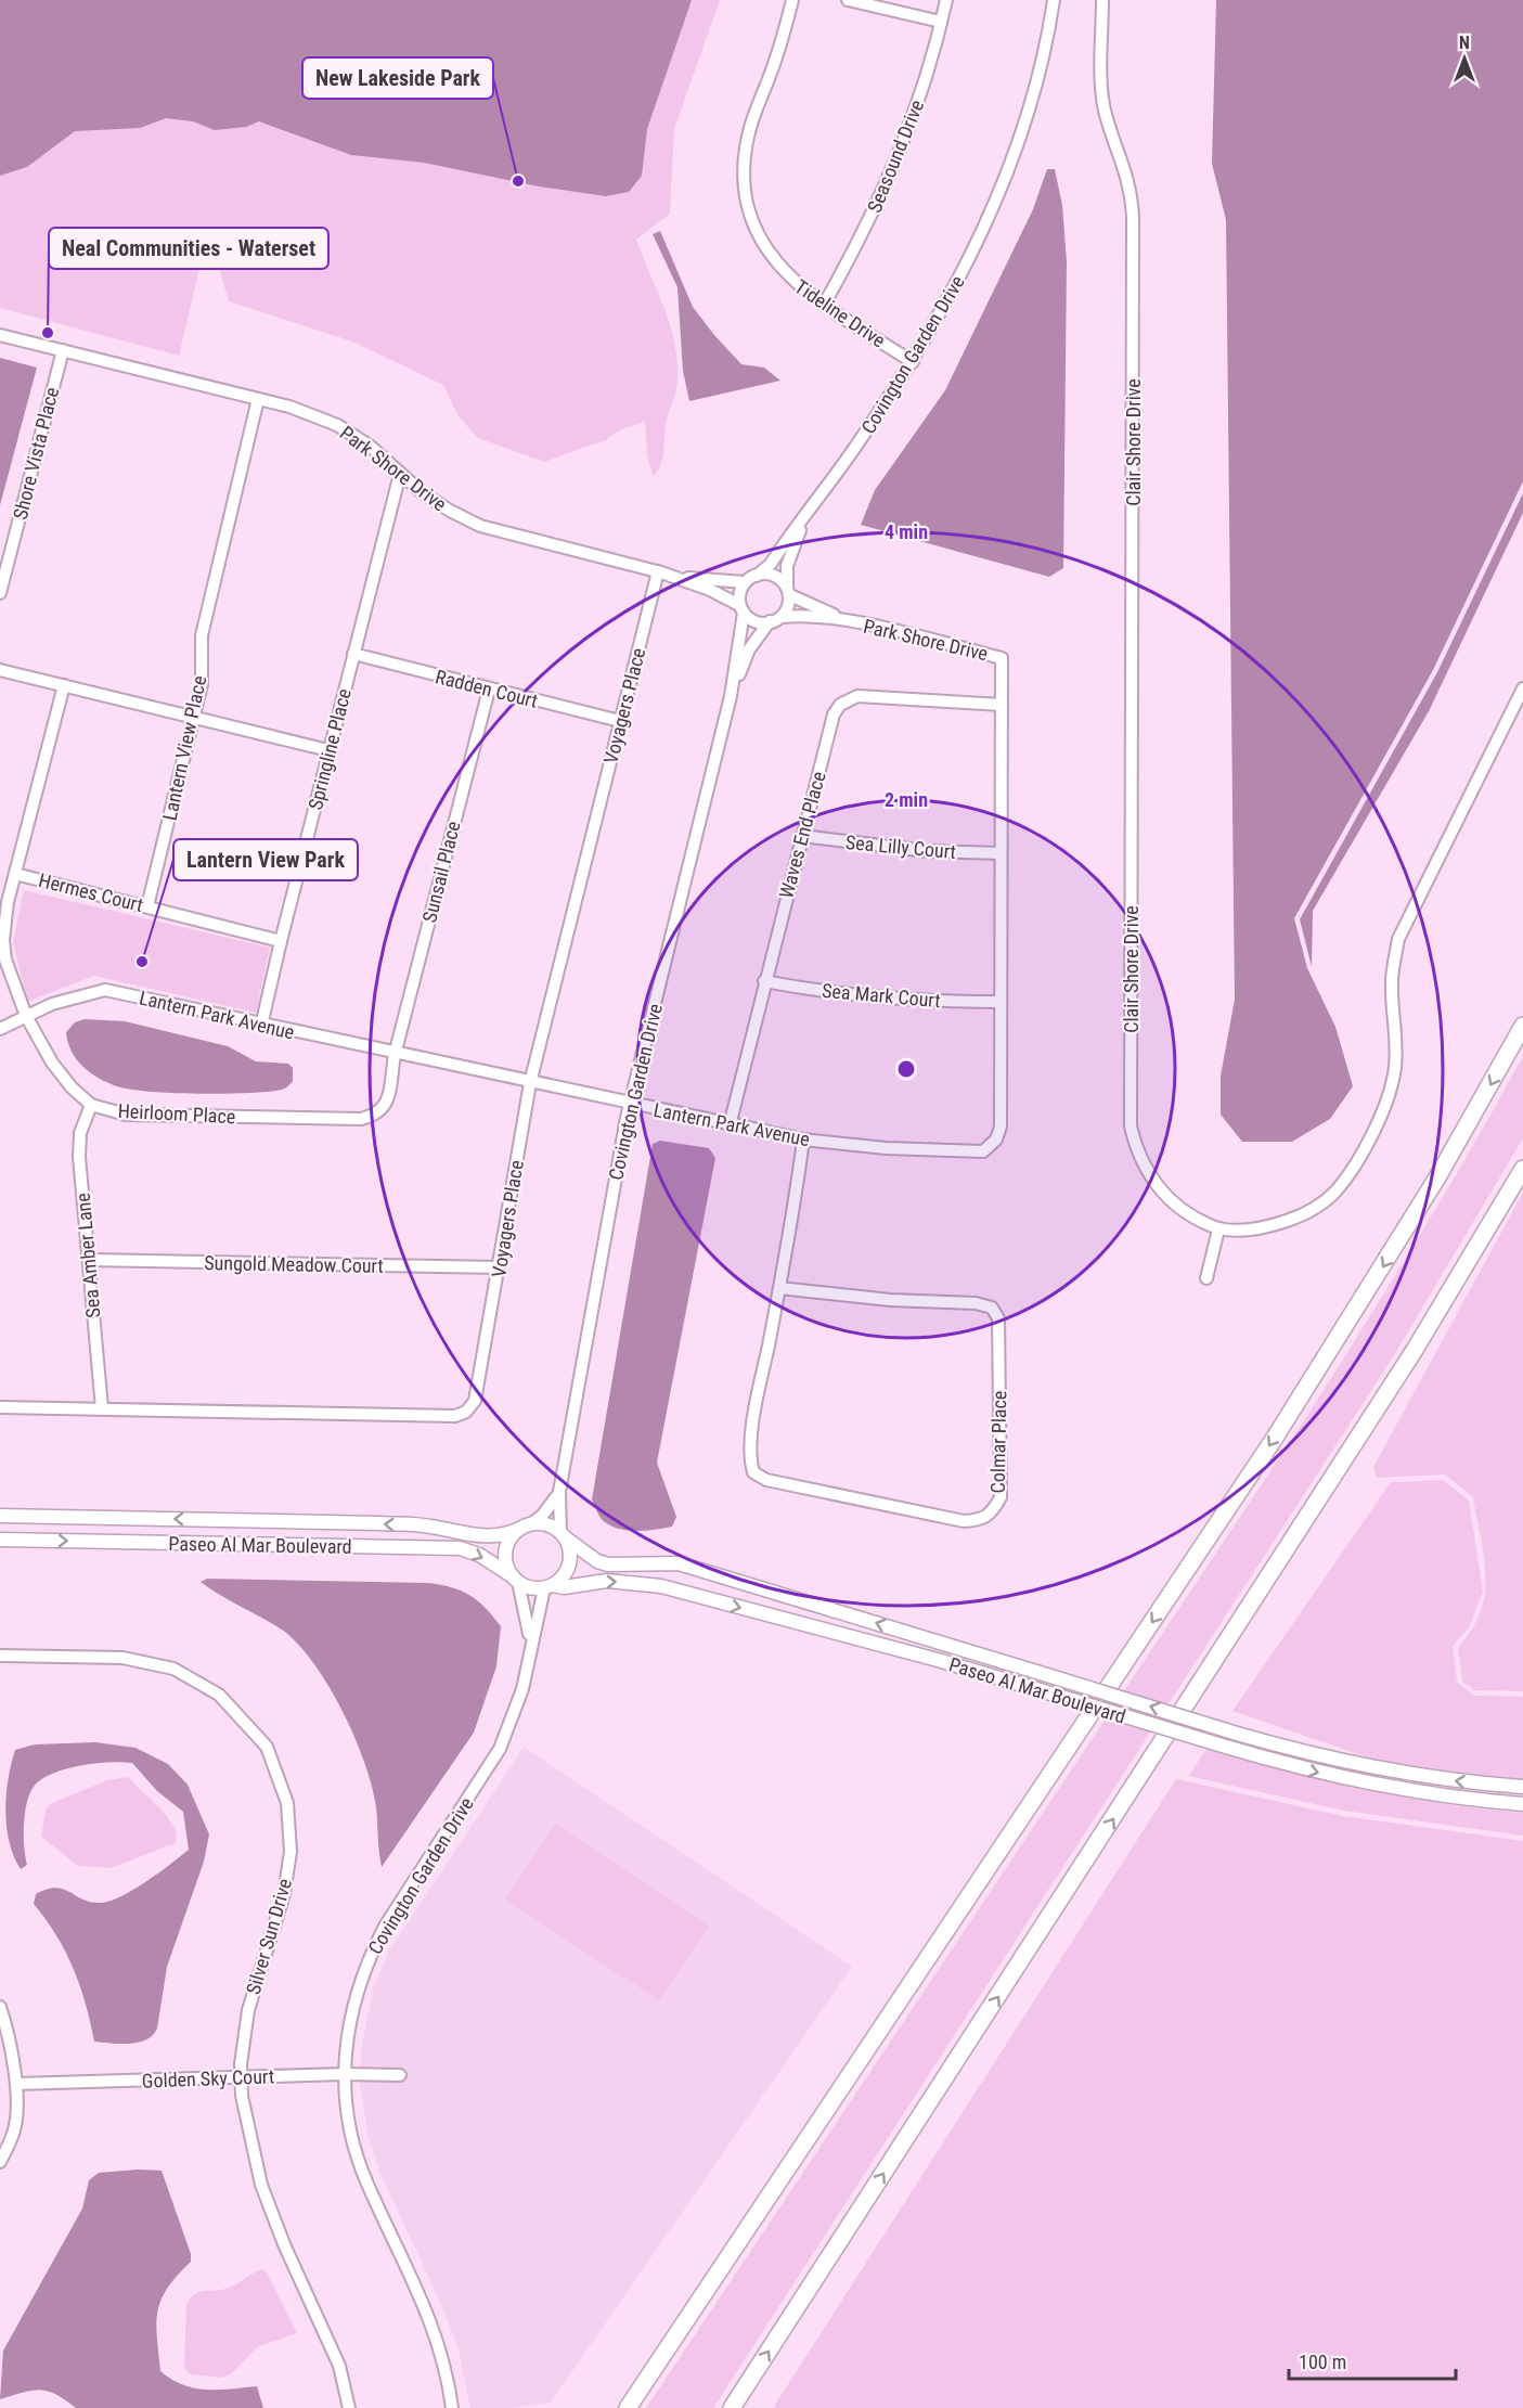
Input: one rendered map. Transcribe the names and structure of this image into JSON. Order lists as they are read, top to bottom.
{
  "streets": {
    "main road": ["Paseo Al Mar Boulevard"],
    "street": [
      "Seasound Drive",
      "Tideline Drive",
      "Covington Garden Drive",
      "Clair Shore Drive",
      "Shore Vista Place",
      "Park Shore Drive",
      "Radden Court",
      "Voyagers Place",
      "Lantern View Place",
      "Springline Place",
      "Waves End Place",
      "Sea Lilly Court",
      "Sunsail Place",
      "Hermes Court",
      "Sea Mark Court",
      "Lantern Park Avenue",
      "Heirloom Place",
      "Sea Amber Lane",
      "Sungold Meadow Court",
      "Colmar Place",
      "Silver Sun Drive",
      "Golden Sky Court"
    ]
  },
  "crossings": [
    ["Seasound Drive", "Tideline Drive"],
    ["Tideline Drive", "Covington Garden Drive"],
    ["Covington Garden Drive", "Park Shore Drive"],
    ["Covington Garden Drive", "Lantern Park Avenue"],
    ["Covington Garden Drive", "Paseo Al Mar Boulevard"],
    ["Covington Garden Drive", "Golden Sky Court"],
    ["Shore Vista Place", "Park Shore Drive"],
    ["Park Shore Drive", "Voyagers Place"],
    ["Park Shore Drive", "Lantern View Place"],
    ["Park Shore Drive", "Springline Place"],
    ["Park Shore Drive", "Lantern Park Avenue"],
    ["Radden Court", "Voyagers Place"],
    ["Radden Court", "Springline Place"],
    ["Radden Court", "Sunsail Place"],
    ["Voyagers Place", "Lantern Park Avenue"],
    ["Voyagers Place", "Sea Amber Lane"],
    ["Voyagers Place", "Sungold Meadow Court"],
    ["Lantern View Place", "Hermes Court"],
    ["Springline Place", "Hermes Court"],
    ["Springline Place", "Lantern Park Avenue"],
    ["Waves End Place", "Sea Lilly Court"],
    ["Waves End Place", "Sea Mark Court"],
    ["Waves End Place", "Lantern Park Avenue"],
    ["Sea Lilly Court", "Lantern Park Avenue"],
    ["Sunsail Place", "Lantern Park Avenue"],
    ["Sunsail Place", "Heirloom Place"],
    ["Hermes Court", "Heirloom Place"],
    ["Sea Mark Court", "Lantern Park Avenue"],
    ["Lantern Park Avenue", "Heirloom Place"],
    ["Lantern Park Avenue", "Colmar Place"],
    ["Heirloom Place", "Sea Amber Lane"],
    ["Sea Amber Lane", "Sungold Meadow Court"],
    ["Silver Sun Drive", "Golden Sky Court"]
  ],
  "places": ["New Lakeside Park", "Neal Communities - Waterset", "Lantern View Park"],
  "scale_bar": "100 m",
  "north": "top",
  "rings": ["4 min", "2 min"]
}
